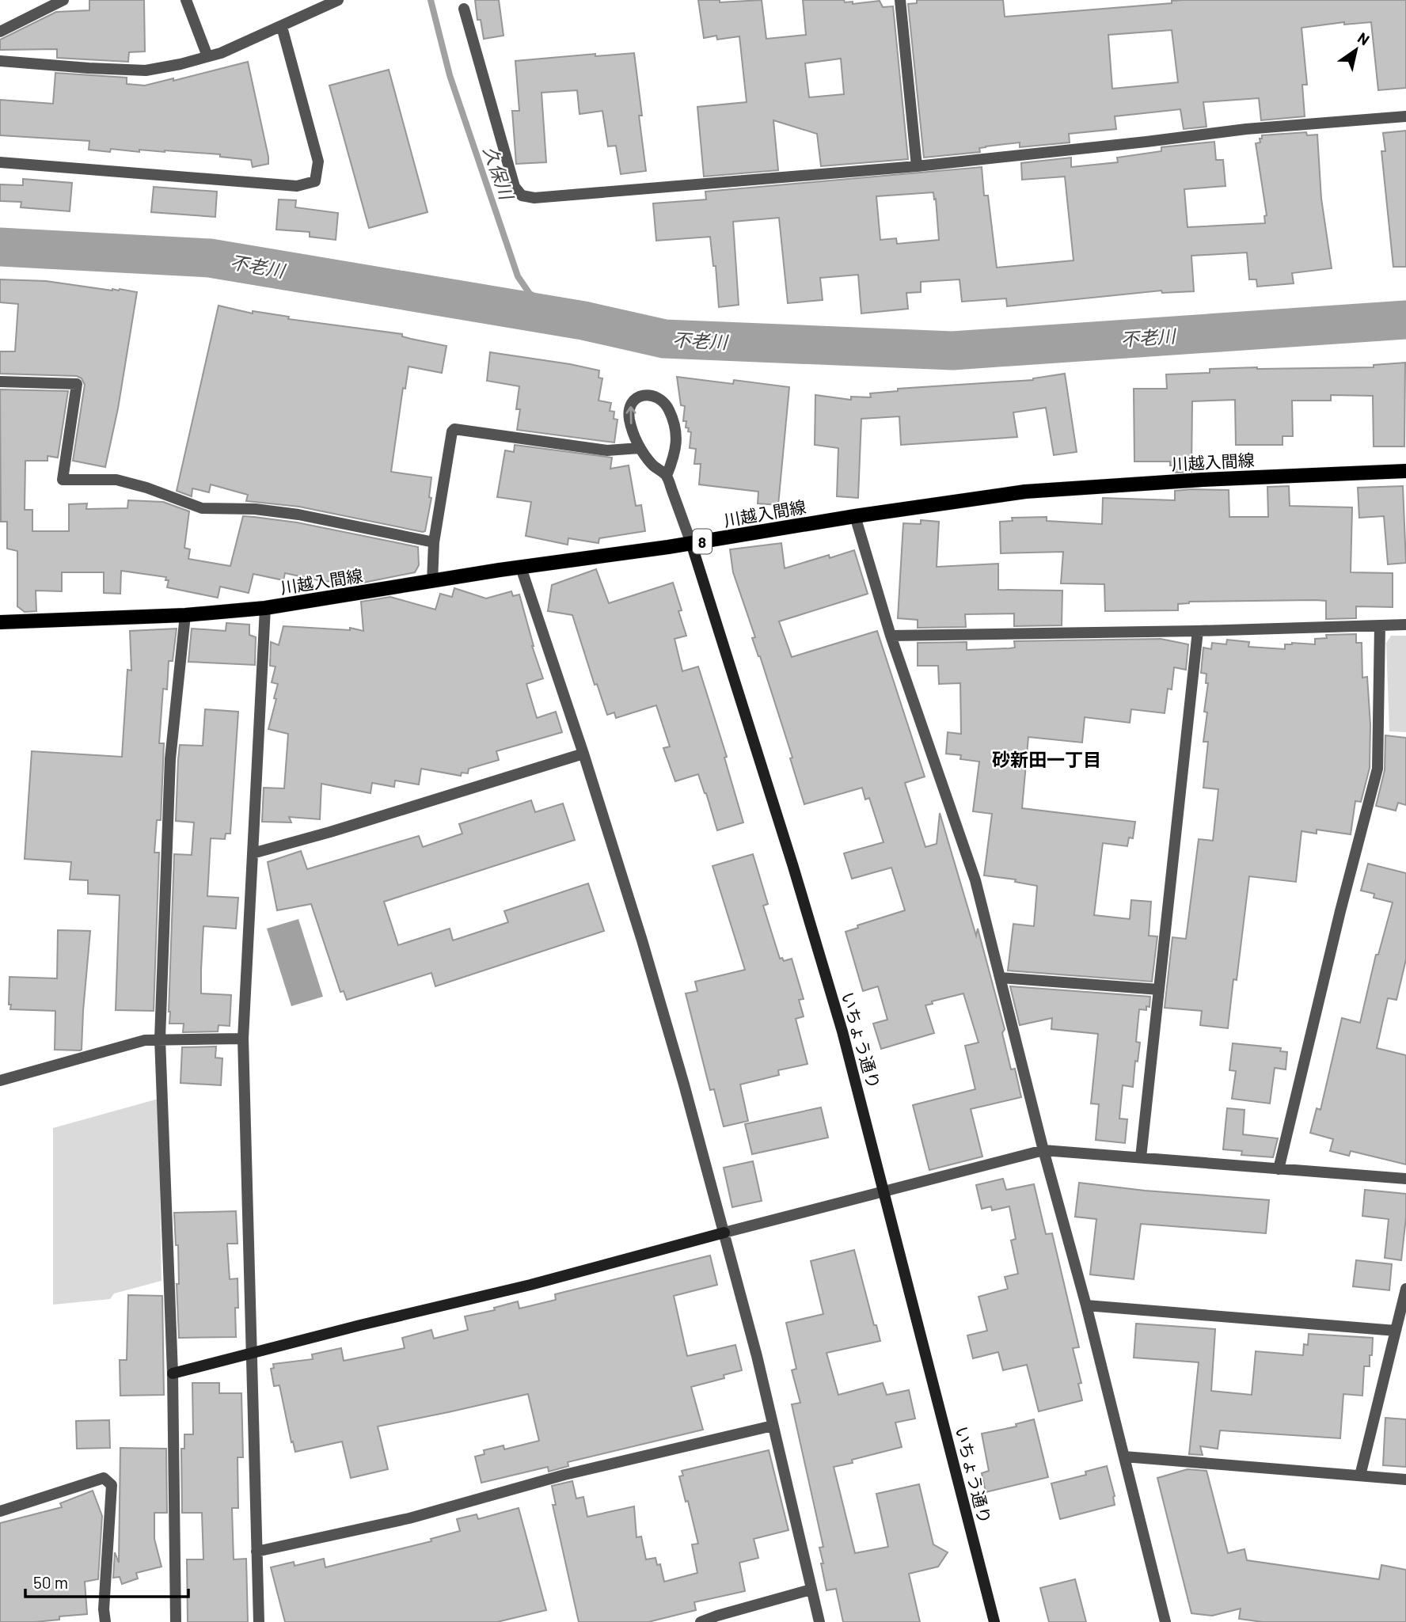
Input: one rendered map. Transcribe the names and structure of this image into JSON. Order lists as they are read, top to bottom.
{
  "streets": {
    "main road": ["川越入間線", "8"],
    "street": ["いちょう通り"]
  },
  "crossings": [
    ["川越入間線", "いちょう通り"]
  ],
  "districts": ["砂新田一丁目"],
  "water": ["久保川", "不老川"],
  "scale_bar": "50 m",
  "north": "top right"
}
